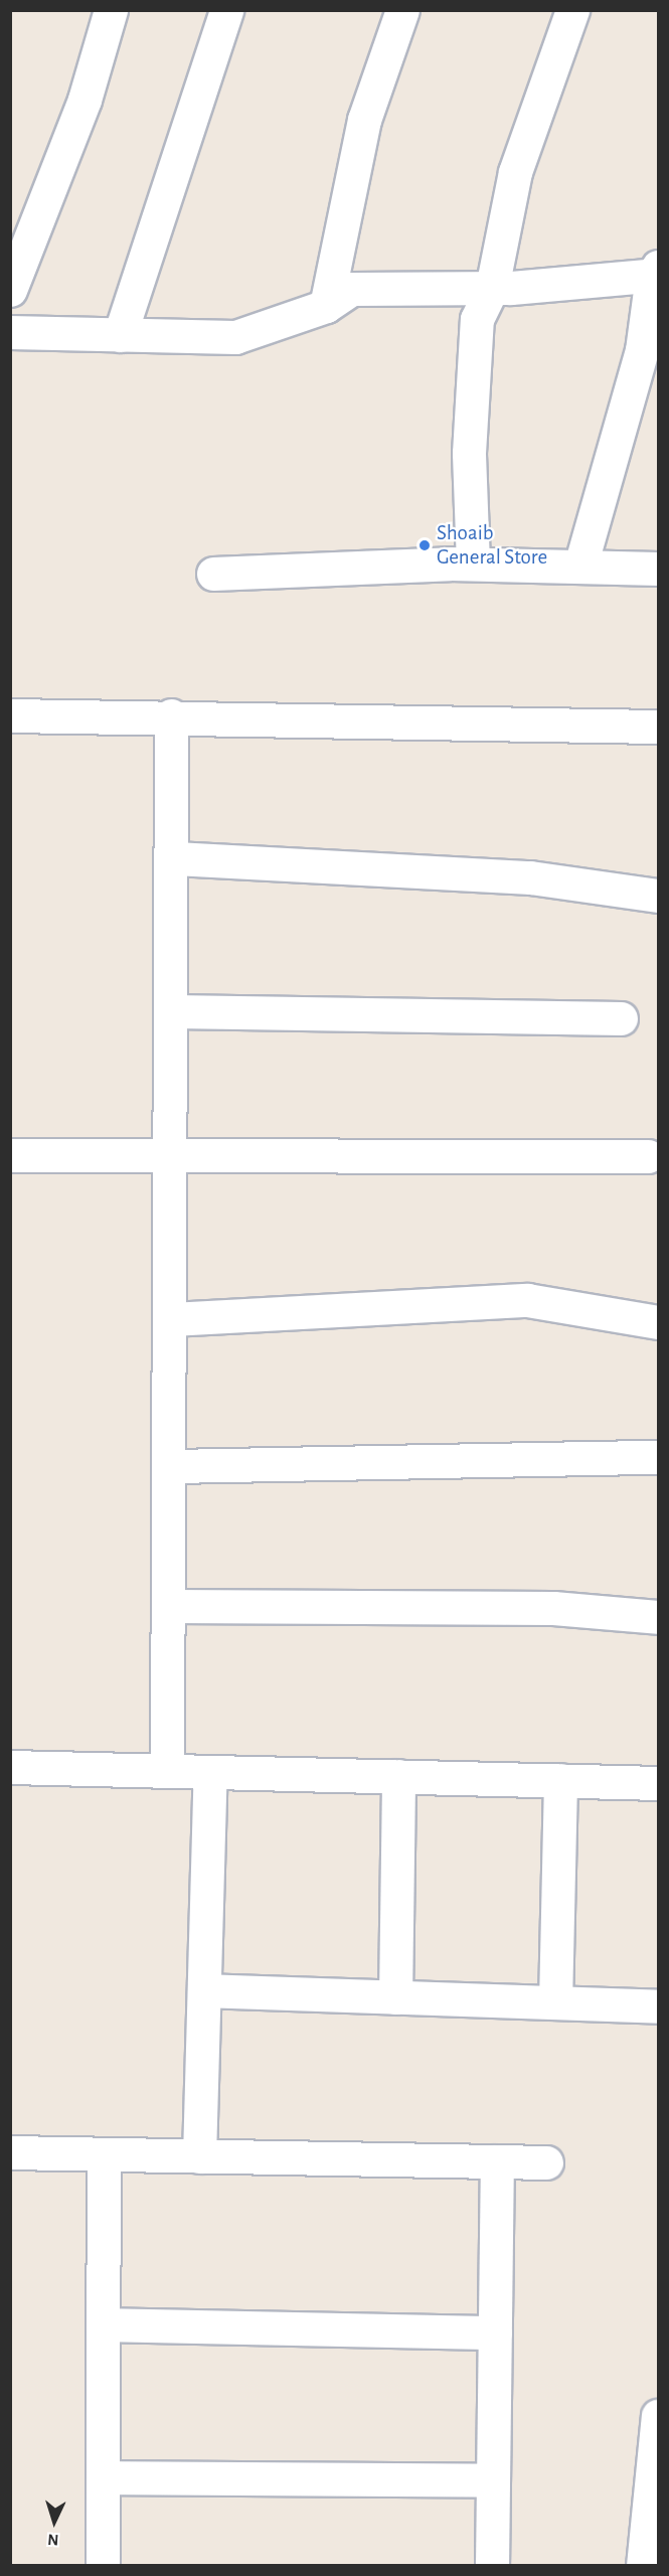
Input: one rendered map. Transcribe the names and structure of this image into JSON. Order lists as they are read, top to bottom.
{
  "places": ["Shoaib General Store"],
  "north": "bottom"
}
